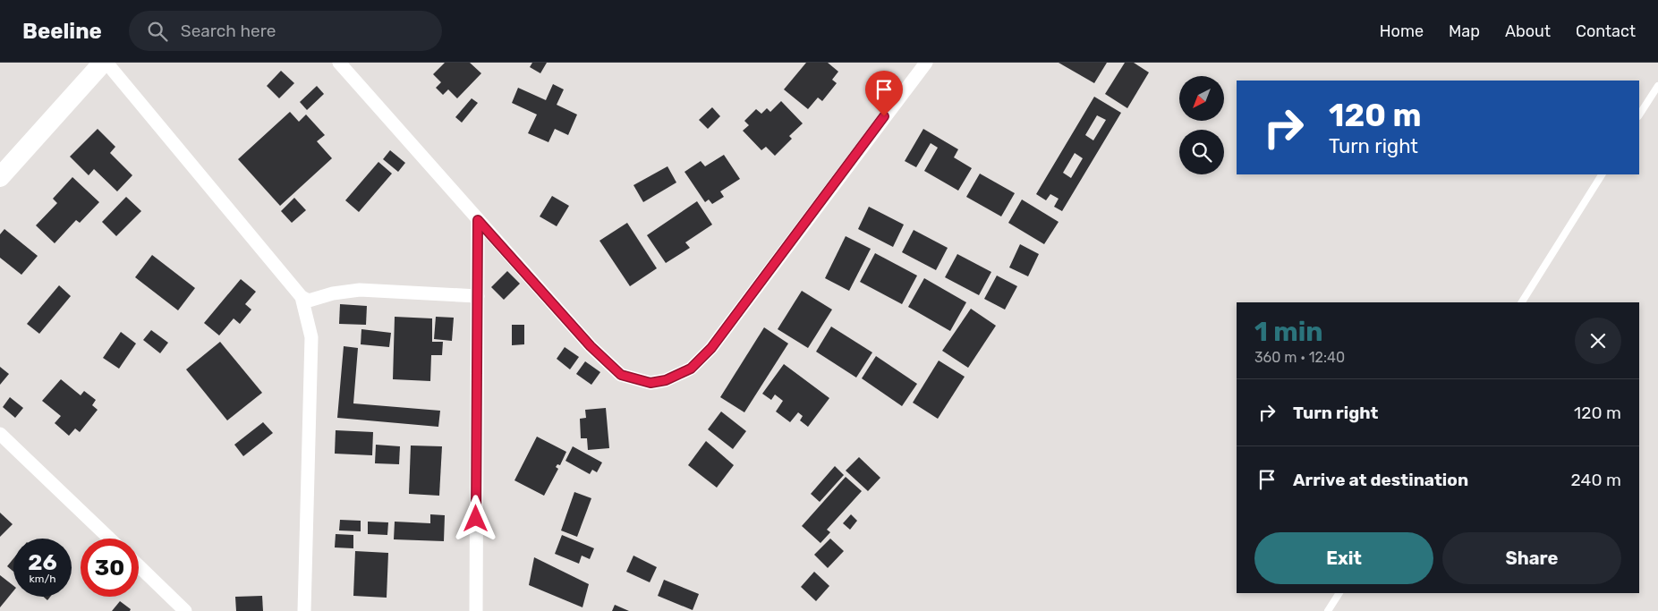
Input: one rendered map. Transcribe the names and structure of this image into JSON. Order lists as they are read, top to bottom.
{
  "north": "bottom left",
  "page": {
    "header": "Beeline",
    "search": "Search here",
    "nav": [
      "Home",
      "Map",
      "About",
      "Contact"
    ],
    "turn": ["120 m", "Turn right"],
    "heading": ["1 min", "360 m · 12:40"],
    "list": [
      {
        "name": "Turn right",
        "value": "120 m"
      },
      {
        "name": "Arrive at destination",
        "value": "240 m"
      }
    ],
    "buttons": ["Exit", "Share"],
    "speed": "26 km/h",
    "limit": "30"
  }
}
